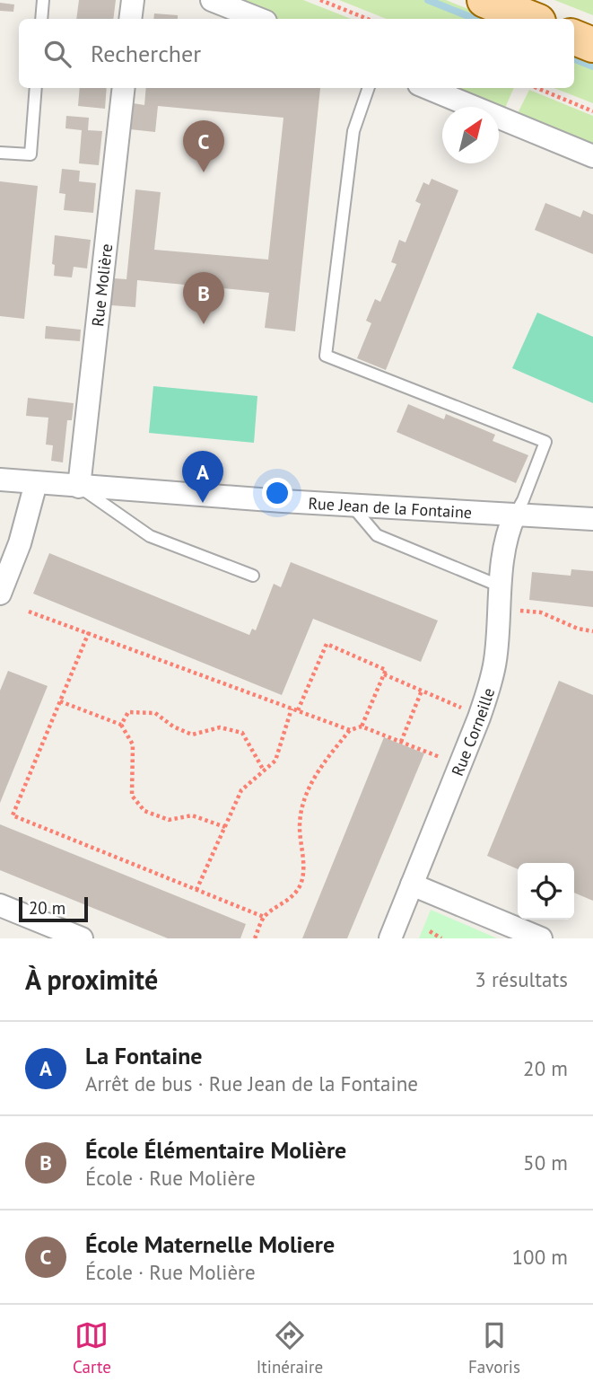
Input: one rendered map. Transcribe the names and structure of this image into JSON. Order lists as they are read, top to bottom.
{
  "streets": {
    "street": ["Rue Molière", "Rue Jean de la Fontaine", "Rue Corneille"]
  },
  "crossings": [
    ["Rue Molière", "Rue Jean de la Fontaine"],
    ["Rue Jean de la Fontaine", "Rue Corneille"]
  ],
  "scale_bar": "20 m",
  "north": "top right",
  "page": {
    "search": "Rechercher",
    "pins": ["C", "B", "A"],
    "scale": "20 m",
    "heading": ["À proximité", "3 résultats"],
    "list": [
      {
        "mark": "A",
        "name": "La Fontaine",
        "note": "Arrêt de bus · Rue Jean de la Fontaine",
        "value": "20 m"
      },
      {
        "mark": "B",
        "name": "École Élémentaire Molière",
        "note": "École · Rue Molière",
        "value": "50 m"
      },
      {
        "mark": "C",
        "name": "École Maternelle Moliere",
        "note": "École · Rue Molière",
        "value": "100 m"
      }
    ],
    "nav": ["Carte", "Itinéraire", "Favoris"]
  }
}
